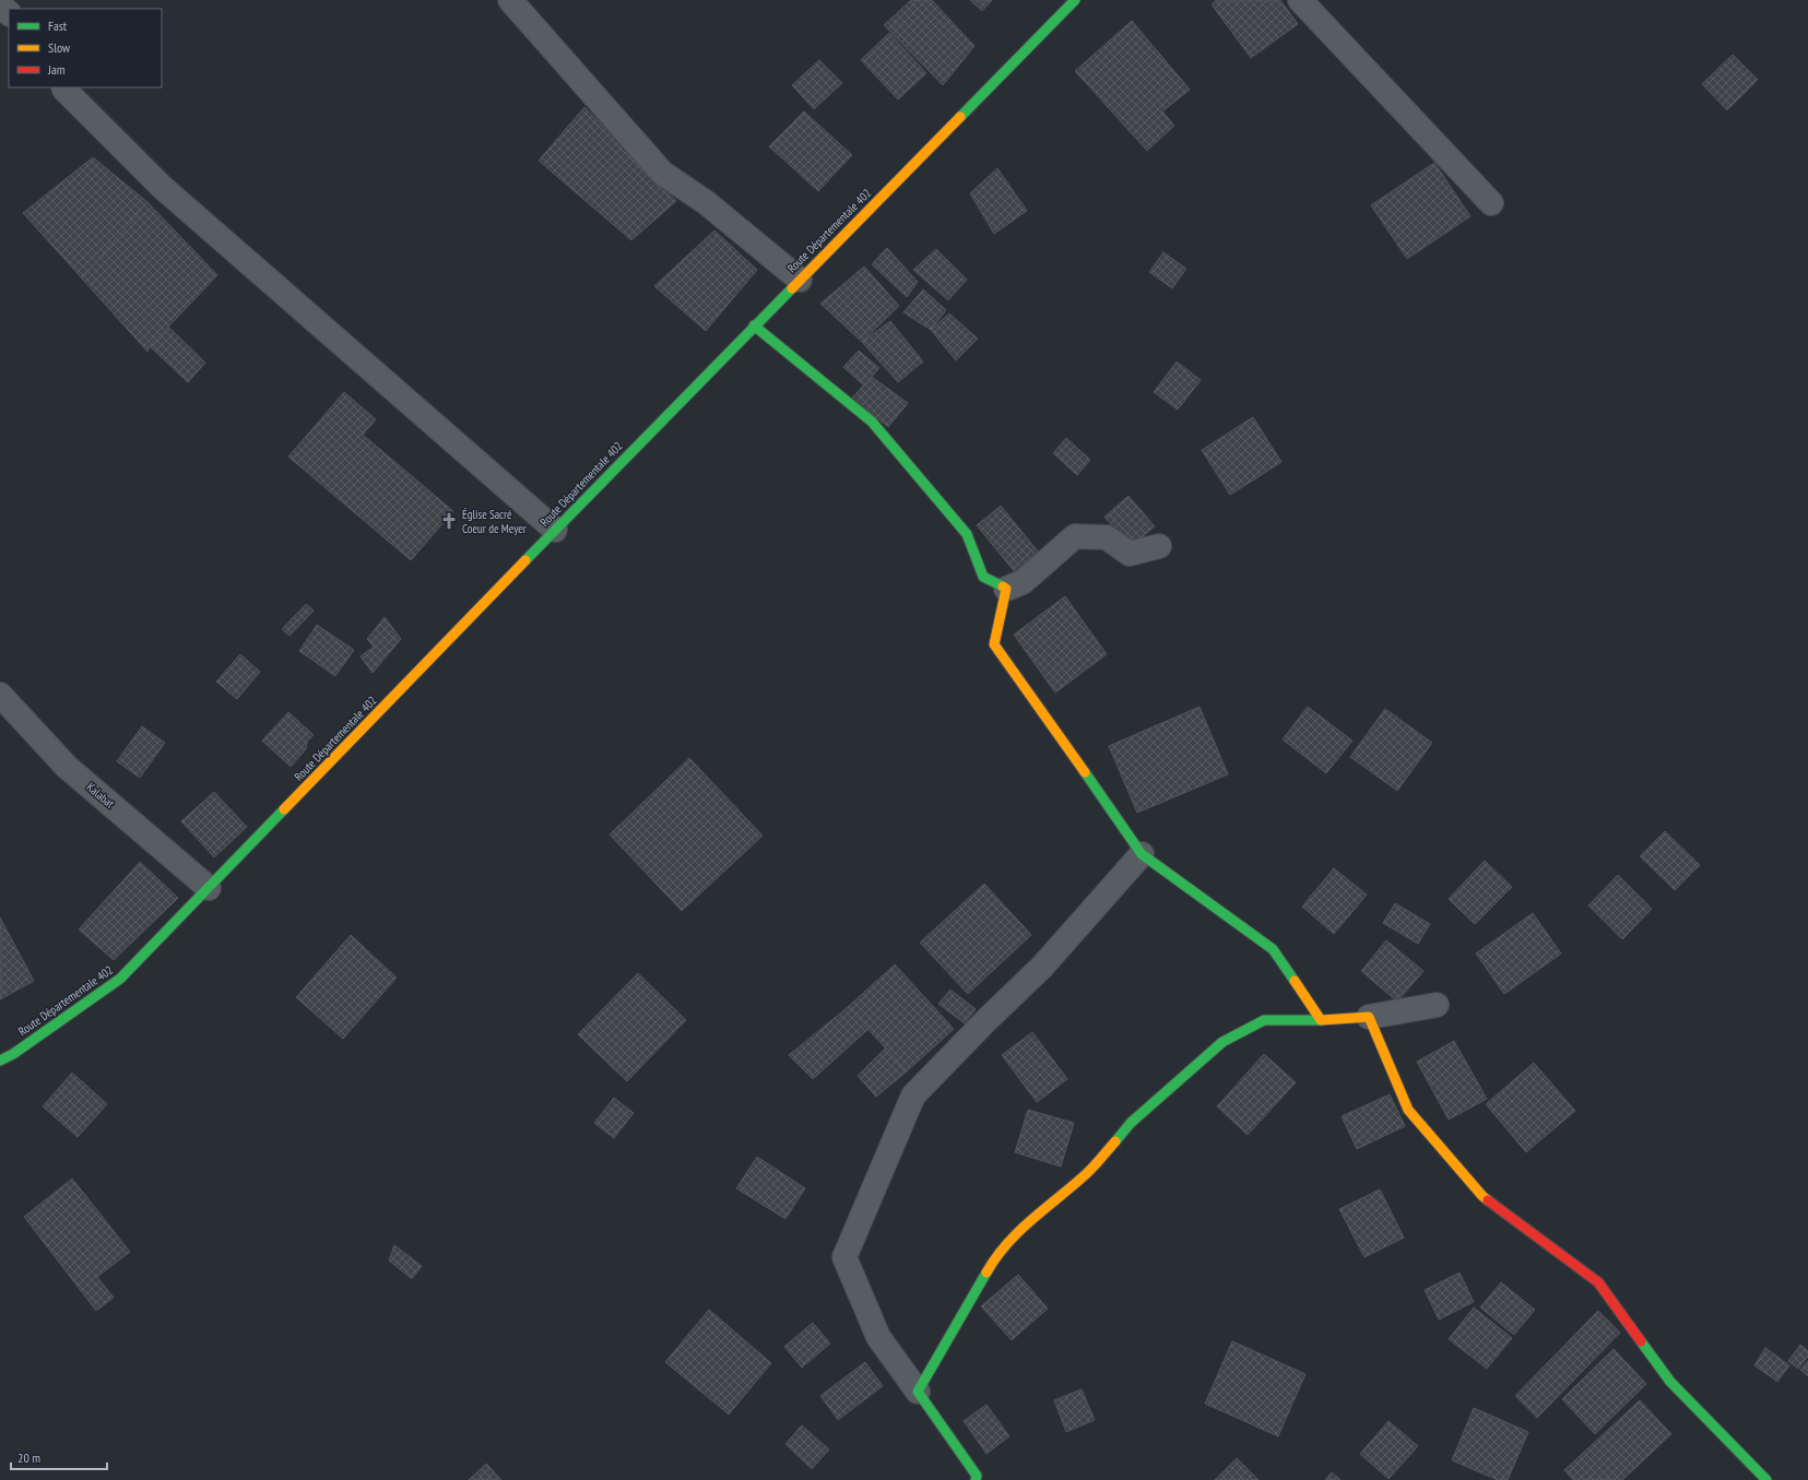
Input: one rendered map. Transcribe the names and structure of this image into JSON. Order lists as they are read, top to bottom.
{
  "streets": {
    "street": ["Route Départementale 402", "Kalabat"]
  },
  "crossings": [
    ["Route Départementale 402", "Kalabat"]
  ],
  "places": {
    "church": ["Église Sacré Coeur de Meyer"]
  },
  "legend": ["Fast", "Slow", "Jam"],
  "scale_bar": "20 m"
}
